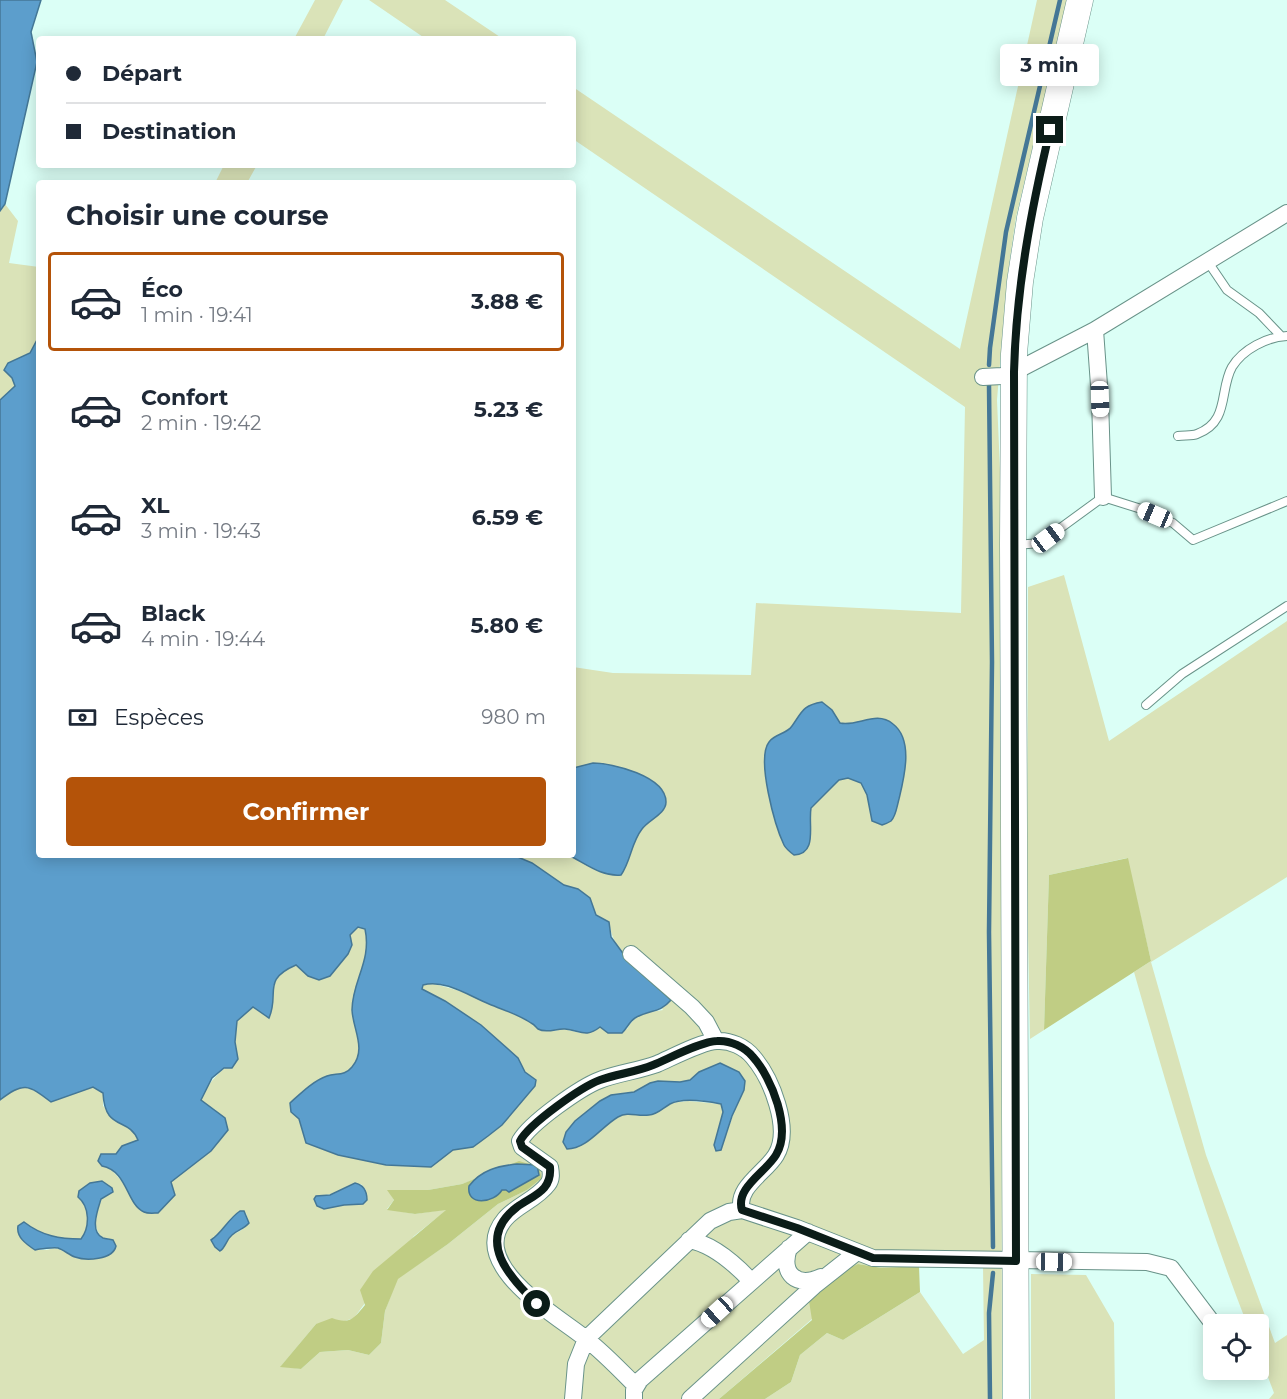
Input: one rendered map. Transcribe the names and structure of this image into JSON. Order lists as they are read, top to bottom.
{
  "page": {
    "banner": ["Départ", "Destination"],
    "bubble": "3 min",
    "heading": "Choisir une course",
    "list": [
      {
        "name": "Éco",
        "note": "1 min · 19:41",
        "value": "3.88 €"
      },
      {
        "name": "Confort",
        "note": "2 min · 19:42",
        "value": "5.23 €"
      },
      {
        "name": "XL",
        "note": "3 min · 19:43",
        "value": "6.59 €"
      },
      {
        "name": "Black",
        "note": "4 min · 19:44",
        "value": "5.80 €"
      }
    ],
    "pay": ["Espèces", "980 m"],
    "buttons": "Confirmer"
  }
}
